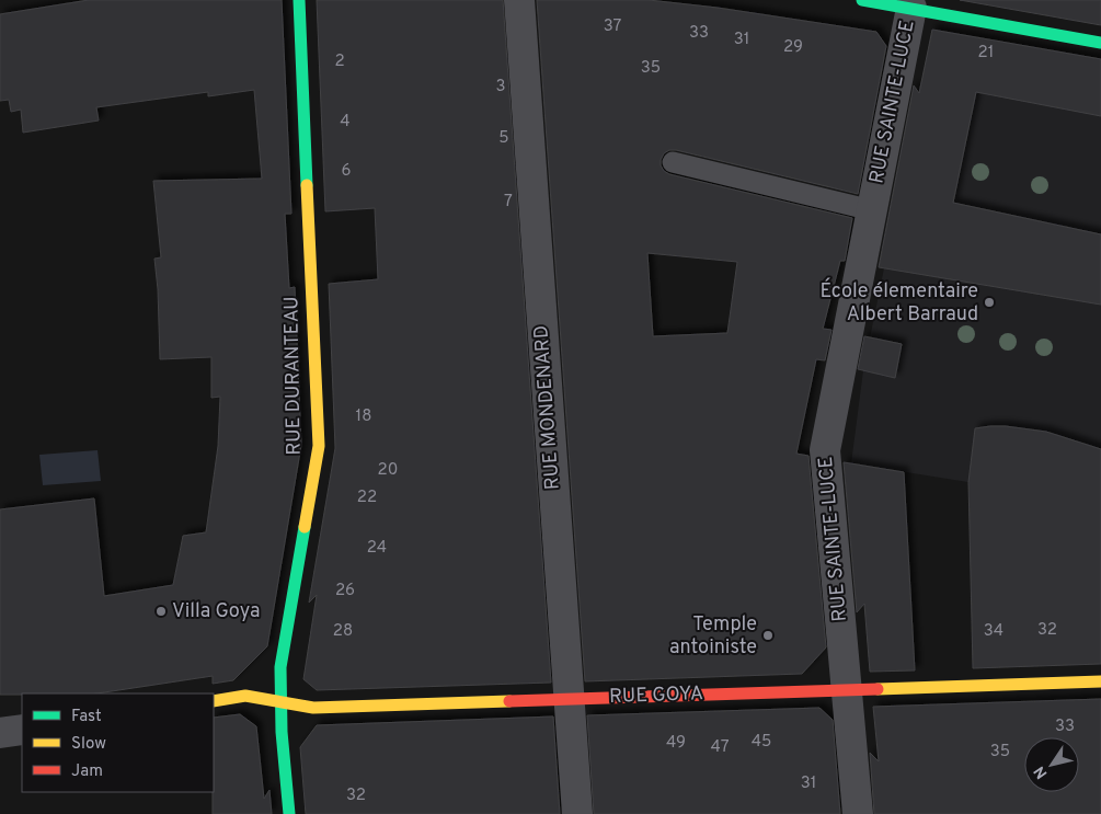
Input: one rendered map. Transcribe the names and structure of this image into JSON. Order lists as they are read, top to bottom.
{
  "streets": {
    "street": [
      "RUE SAINTE-LUCE",
      "RUE DURANTEAU",
      "RUE MONDENARD",
      "RUE GOYA"
    ]
  },
  "crossings": [
    ["RUE SAINTE-LUCE", "RUE GOYA"],
    ["RUE DURANTEAU", "RUE GOYA"],
    ["RUE MONDENARD", "RUE GOYA"]
  ],
  "places": ["École élementaire Albert Barraud", "Villa Goya", "Temple antoiniste"],
  "house_numbers": [
    "37",
    "33",
    "31",
    "29",
    "21",
    "2",
    "35",
    "3",
    "4",
    "5",
    "6",
    "7",
    "18",
    "20",
    "22",
    "24",
    "26",
    "32",
    "28",
    "34",
    "33",
    "45",
    "49",
    "47",
    "35",
    "31",
    "32"
  ],
  "legend": ["Fast", "Slow", "Jam"],
  "north": "bottom left"
}
